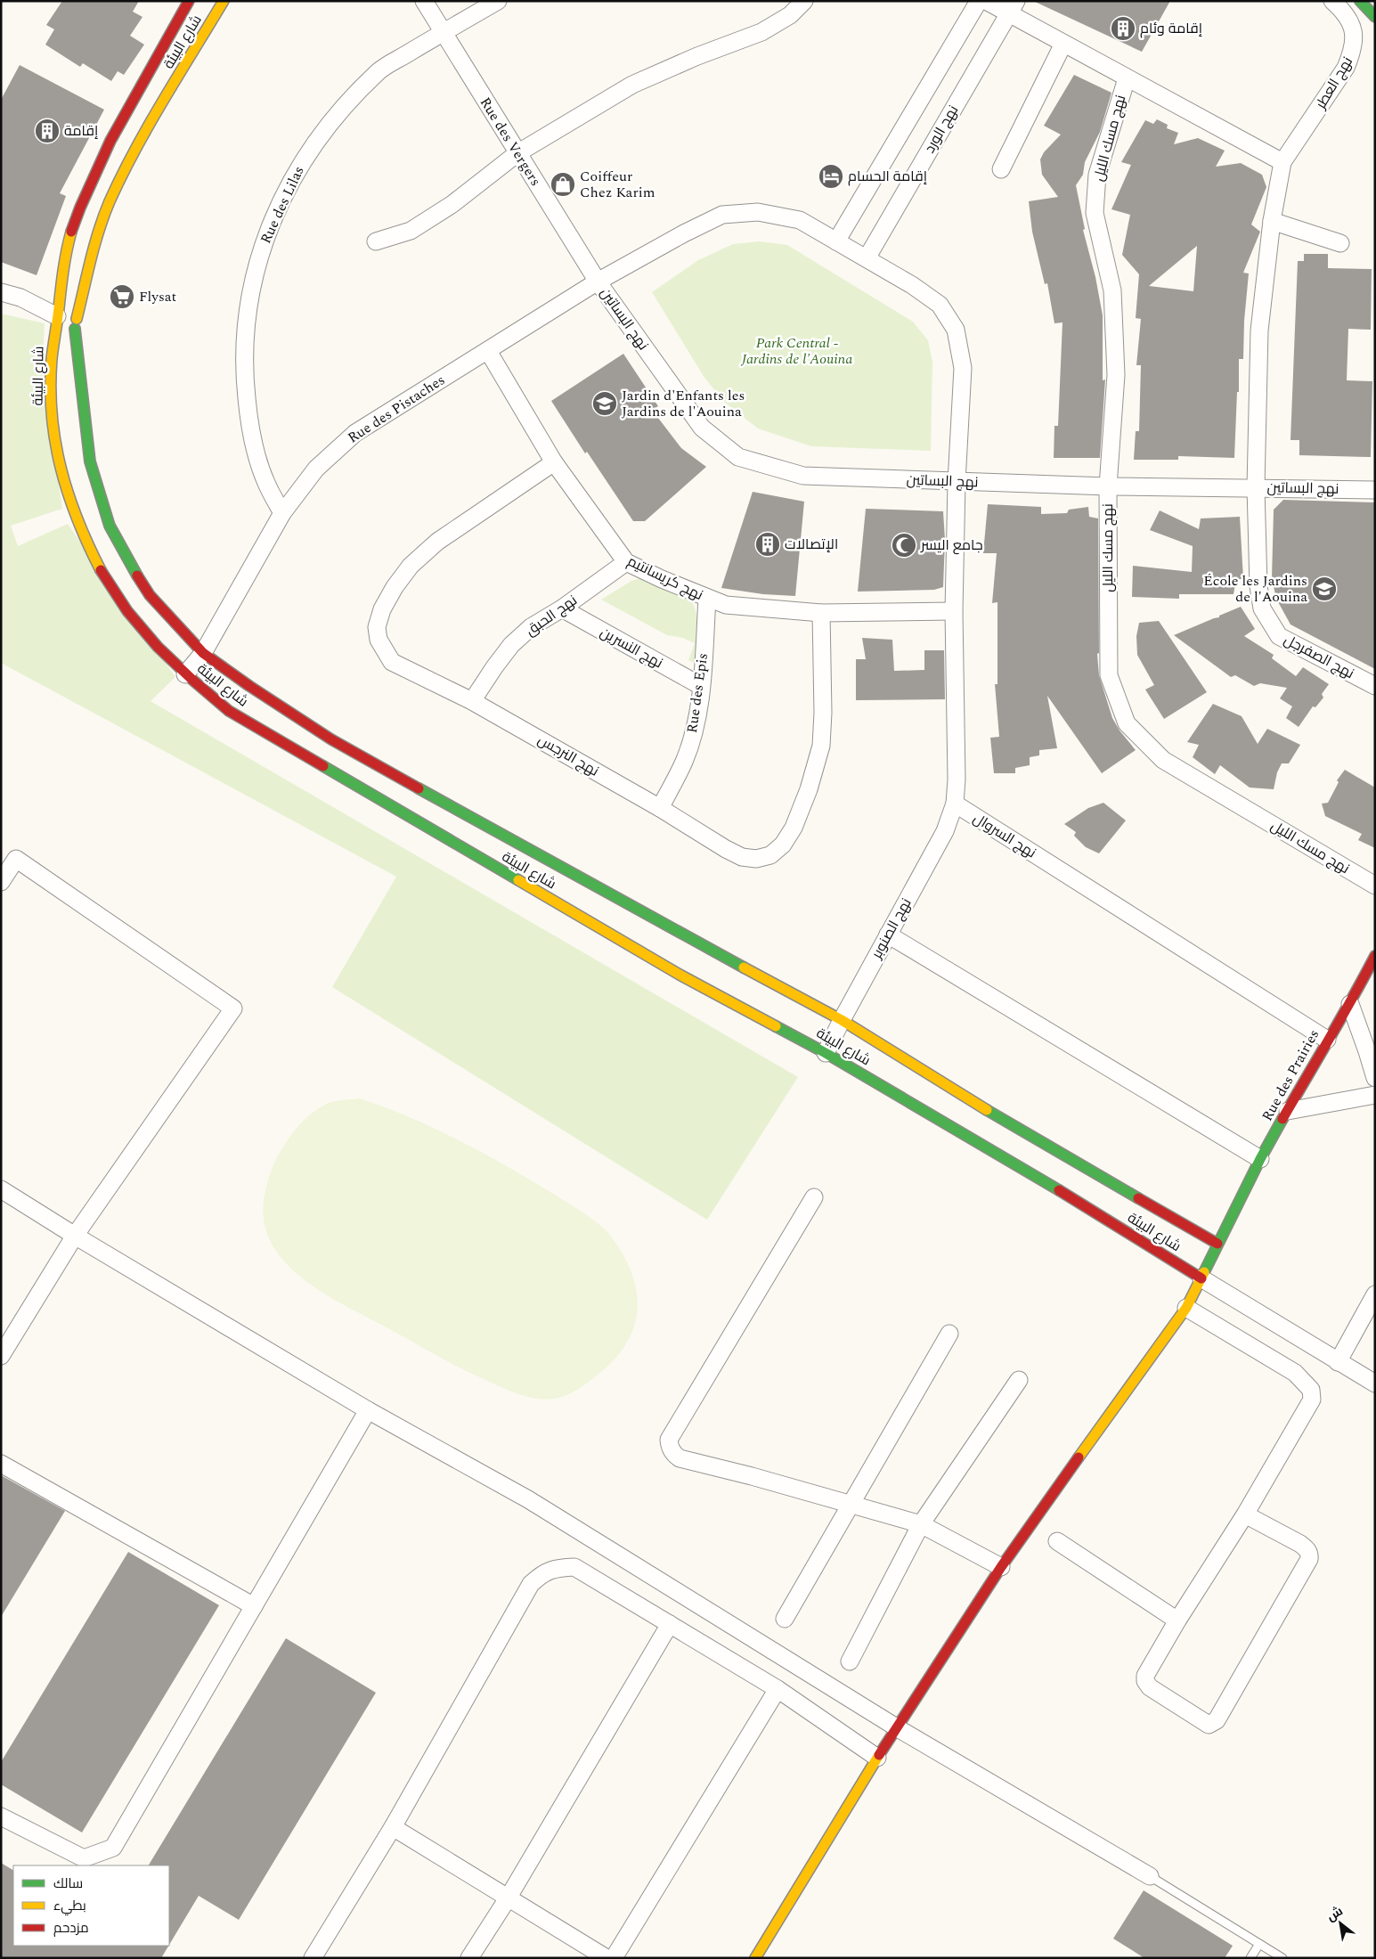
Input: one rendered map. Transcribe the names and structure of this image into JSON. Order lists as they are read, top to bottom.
{
  "streets": {
    "street": [
      "شارع البيئة",
      "نهج العطر",
      "نهج الورد",
      "نهج مسك الليل",
      "Rue des Vergers",
      "Rue des Lilas",
      "نهج البساتين",
      "Rue des Pistaches",
      "نهج كريسانتيم",
      "نهج الحبق",
      "نهج النسرين",
      "نهج الصفرجل",
      "Rue des Epis",
      "نهج النرجس",
      "نهج السروال",
      "نهج الصنوبر",
      "Rue des Prairies"
    ]
  },
  "crossings": [
    ["شارع البيئة", "Rue des Pistaches"],
    ["شارع البيئة", "نهج الصنوبر"],
    ["شارع البيئة", "Rue des Prairies"],
    ["نهج العطر", "نهج الصفرجل"],
    ["نهج الورد", "Rue des Pistaches"],
    ["نهج مسك الليل", "نهج البساتين"],
    ["Rue des Vergers", "Rue des Lilas"],
    ["Rue des Vergers", "نهج البساتين"],
    ["Rue des Vergers", "Rue des Pistaches"],
    ["Rue des Lilas", "Rue des Pistaches"],
    ["نهج البساتين", "Rue des Pistaches"],
    ["نهج البساتين", "نهج الصفرجل"],
    ["Rue des Pistaches", "نهج كريسانتيم"],
    ["نهج كريسانتيم", "نهج الحبق"],
    ["نهج كريسانتيم", "Rue des Epis"],
    ["نهج كريسانتيم", "نهج النرجس"],
    ["نهج الحبق", "نهج النسرين"],
    ["نهج الحبق", "نهج النرجس"],
    ["نهج النسرين", "Rue des Epis"],
    ["Rue des Epis", "نهج النرجس"],
    ["نهج السروال", "نهج الصنوبر"],
    ["نهج السروال", "Rue des Prairies"]
  ],
  "parks": ["Park Central - Jardins de l'Aouina"],
  "places": {
    "building": ["إقامة وئام", "إقامة", "الإتصالات"],
    "hotel": ["إقامة الحسام"],
    "shop": ["Coiffeur Chez Karim"],
    "supermarket": ["Flysat"],
    "school or university": ["Jardin d'Enfants les Jardins de l'Aouina", "École les Jardins de l'Aouina"],
    "mosque": ["جامع اليسر"]
  },
  "legend": ["سالك", "بطيء", "مزدحم"],
  "north": "top left"
}
